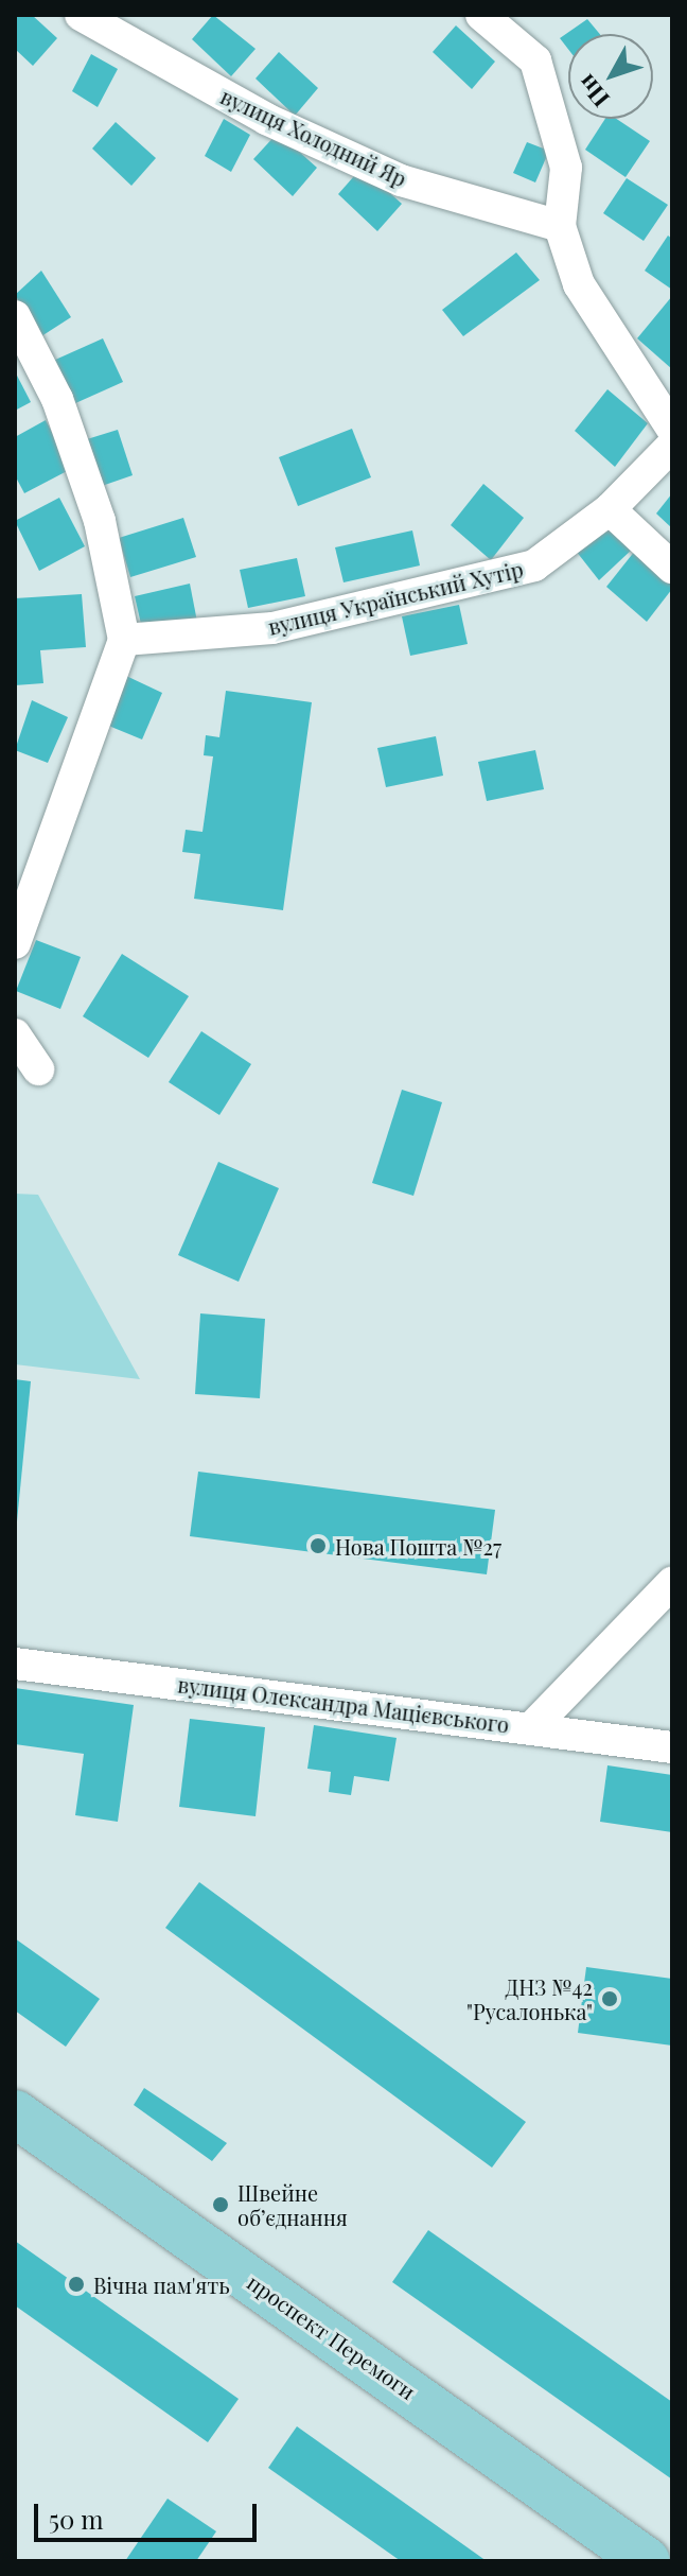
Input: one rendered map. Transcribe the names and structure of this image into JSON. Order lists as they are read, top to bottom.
{
  "streets": {
    "main road": ["проспект Перемоги"],
    "street": ["вулиця Холодний Яр", "вулиця Український Хутір", "вулиця Олександра Мацієвського"]
  },
  "places": [
    "Нова Пошта №27",
    "ДНЗ №42 \"Русалонька\"",
    "Швейне об’єднання",
    "Вічна пам'ять"
  ],
  "scale_bar": "50 m",
  "north": "bottom left"
}
